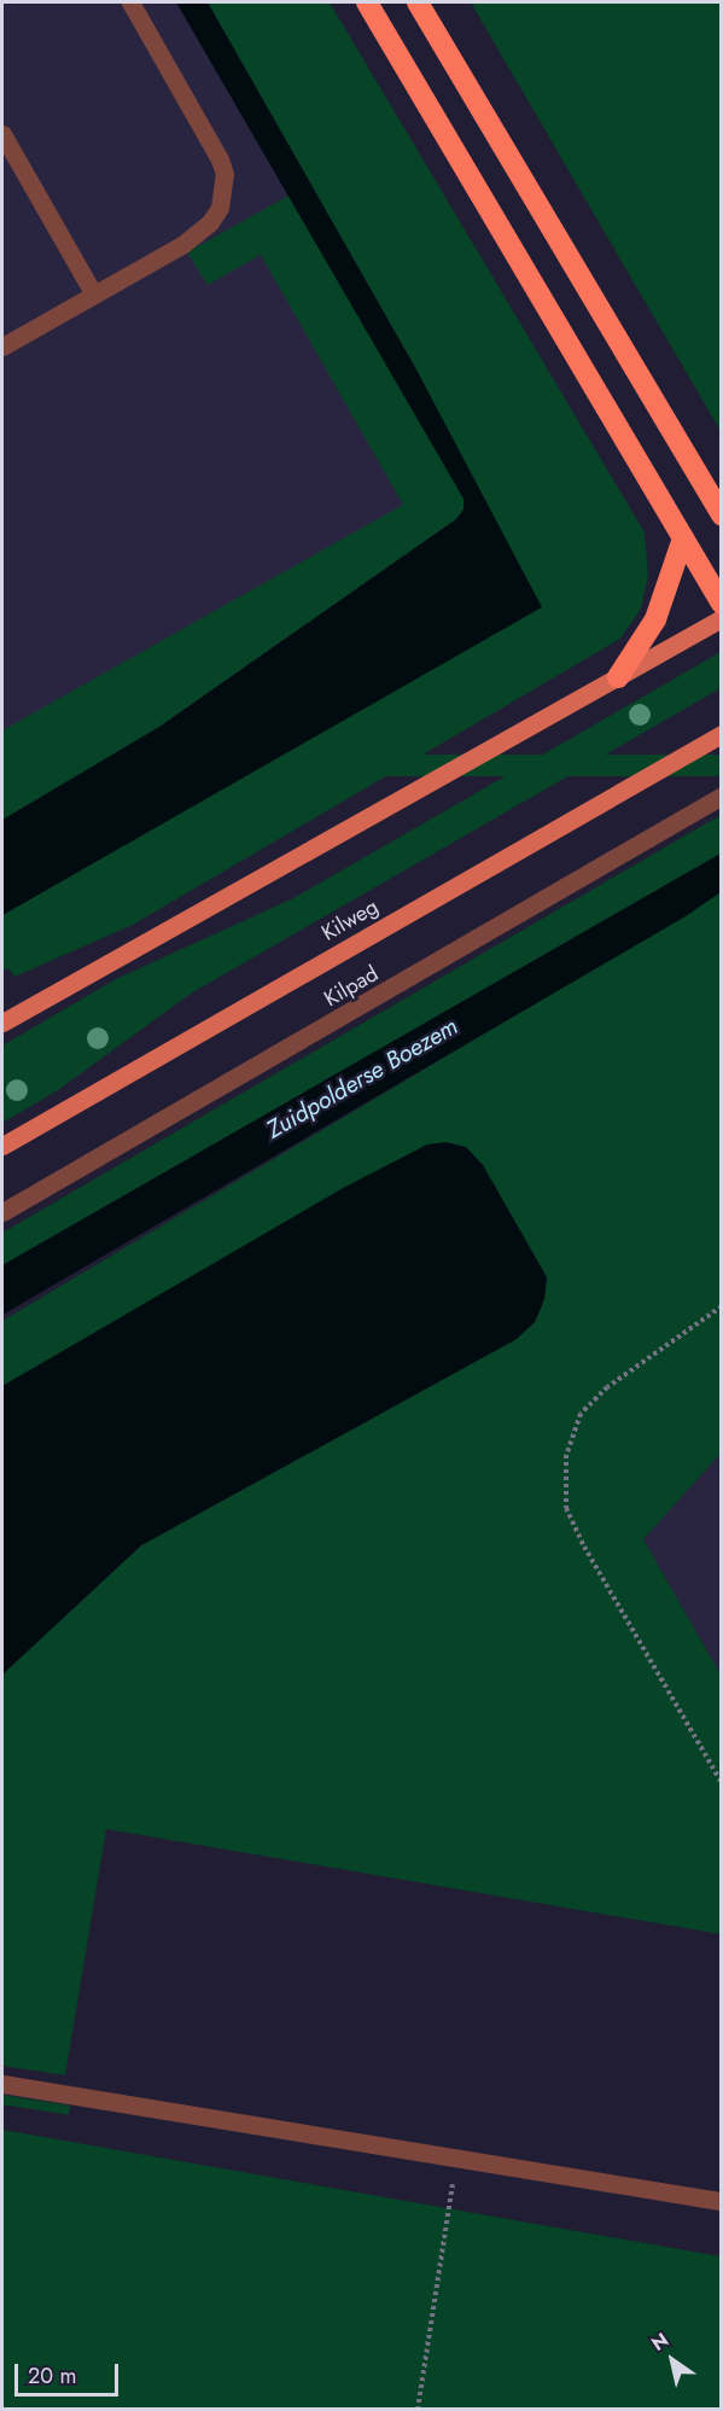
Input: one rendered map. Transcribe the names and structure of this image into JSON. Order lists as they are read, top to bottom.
{
  "streets": {
    "main road": ["Kilweg"],
    "street": ["Kilpad"]
  },
  "water": ["Zuidpolderse Boezem"],
  "scale_bar": "20 m",
  "north": "top left"
}
